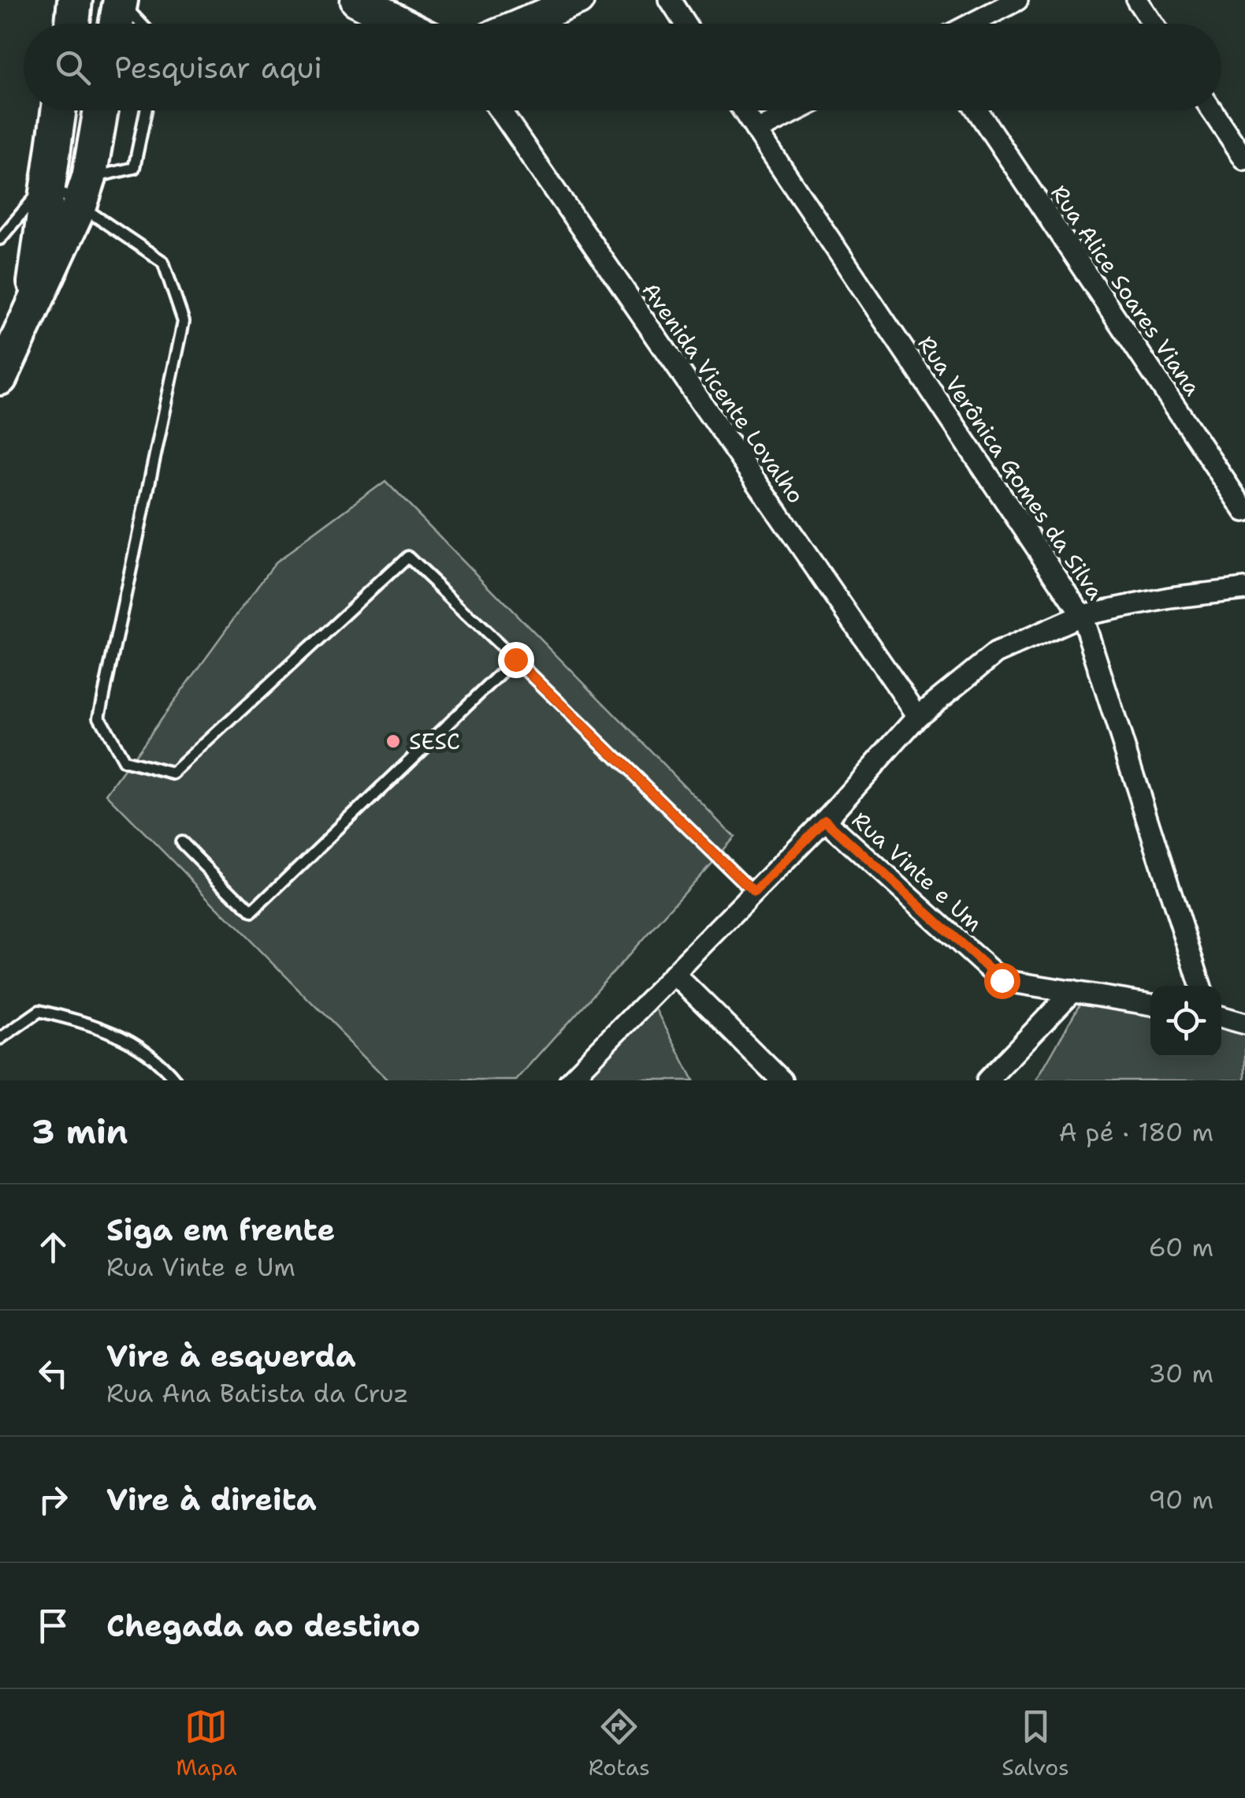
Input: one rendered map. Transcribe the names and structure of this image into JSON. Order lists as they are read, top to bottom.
{
  "streets": {
    "street": [
      "Rua Alice Soares Viana",
      "Avenida Vicente Lovalho",
      "Rua Verônica Gomes da Silva",
      "Rua Vinte e Um"
    ]
  },
  "places": ["SESC"],
  "page": {
    "search": "Pesquisar aqui",
    "heading": ["3 min", "A pé · 180 m"],
    "list": [
      ["Siga em frente", "Rua Vinte e Um", "60 m"],
      ["Vire à esquerda", "Rua Ana Batista da Cruz", "30 m"],
      ["Vire à direita", "90 m"],
      "Chegada ao destino"
    ],
    "nav": ["Mapa", "Rotas", "Salvos"]
  }
}
